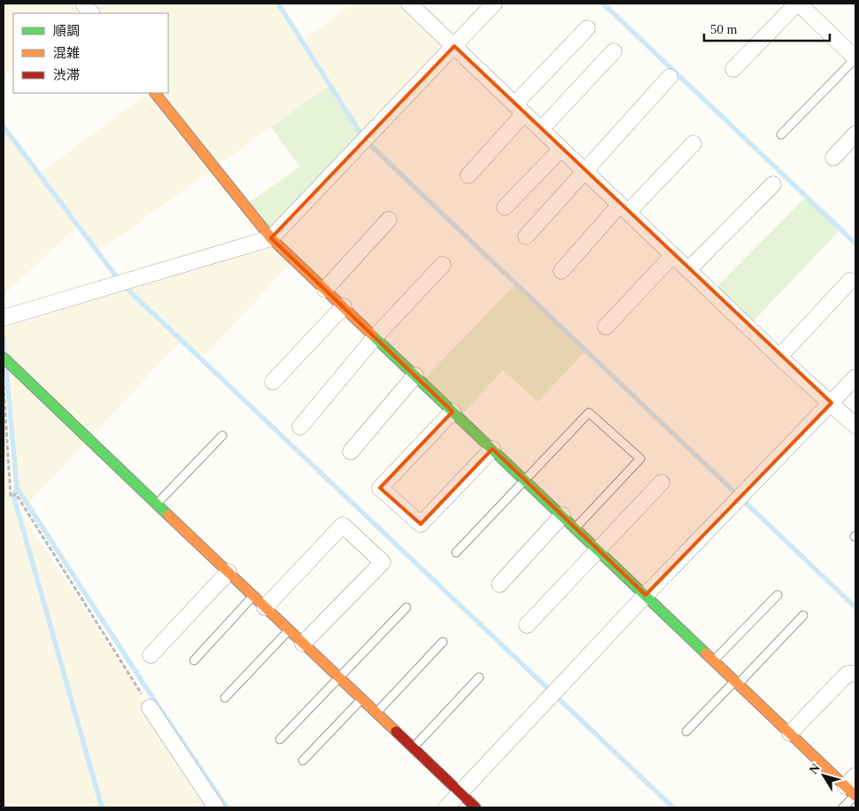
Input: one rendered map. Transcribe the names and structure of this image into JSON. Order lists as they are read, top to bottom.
{
  "legend": ["順調", "混雑", "渋滞"],
  "scale_bar": "50 m",
  "north": "top left"
}
